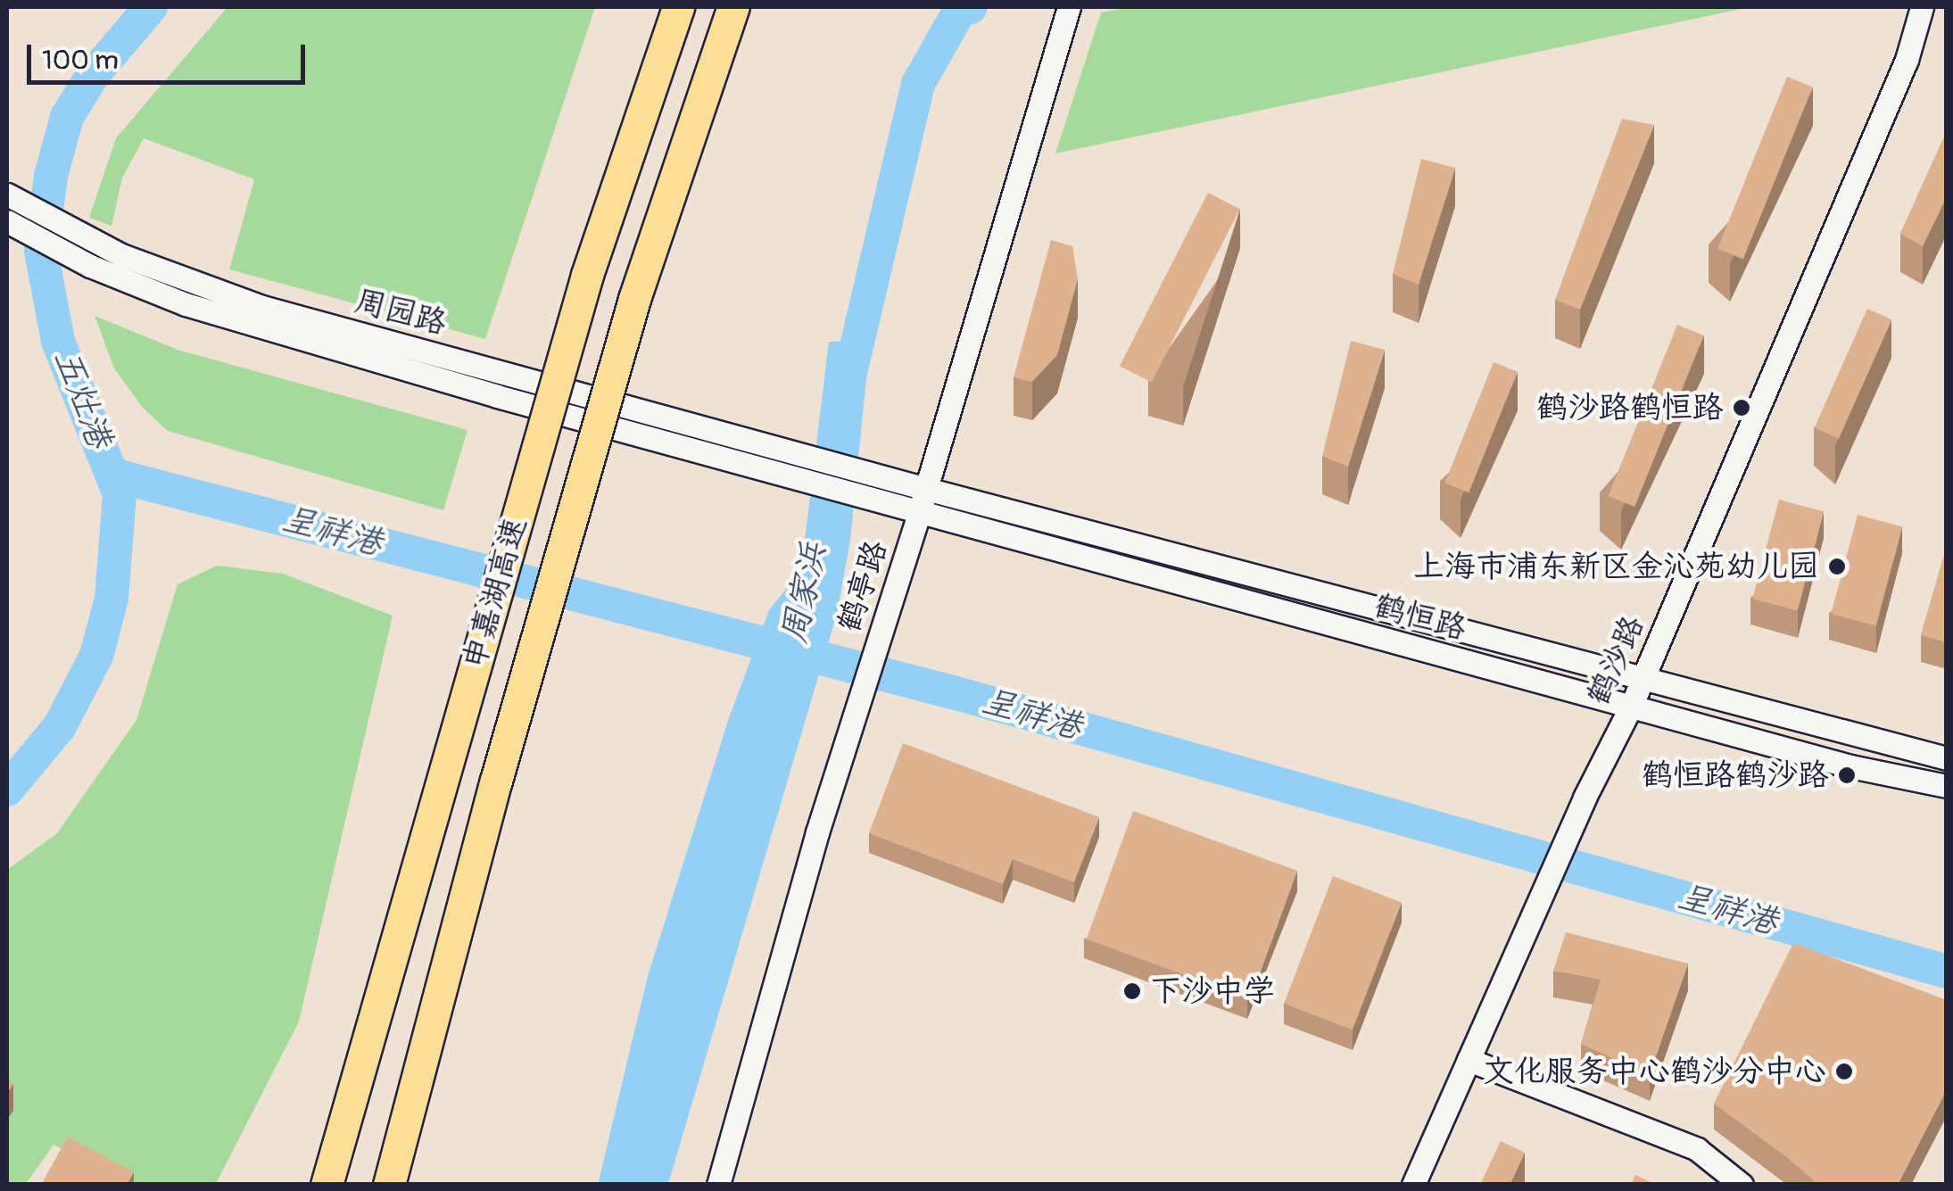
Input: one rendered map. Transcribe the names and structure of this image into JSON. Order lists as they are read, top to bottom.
{
  "streets": {
    "highway": ["申嘉湖高速"],
    "street": [
      "周园路",
      "鹤亭路",
      "鹤恒路",
      "鹤沙路"
    ]
  },
  "crossings": [
    ["周园路", "鹤恒路"],
    ["鹤亭路", "鹤恒路"],
    ["鹤恒路", "鹤沙路"]
  ],
  "water": ["五灶港", "呈祥港", "周家浜"],
  "places": [
    "鹤沙路鹤恒路",
    "上海市浦东新区金沁苑幼儿园",
    "鹤恒路鹤沙路",
    "下沙中学",
    "文化服务中心鹤沙分中心"
  ],
  "scale_bar": "100 m"
}
